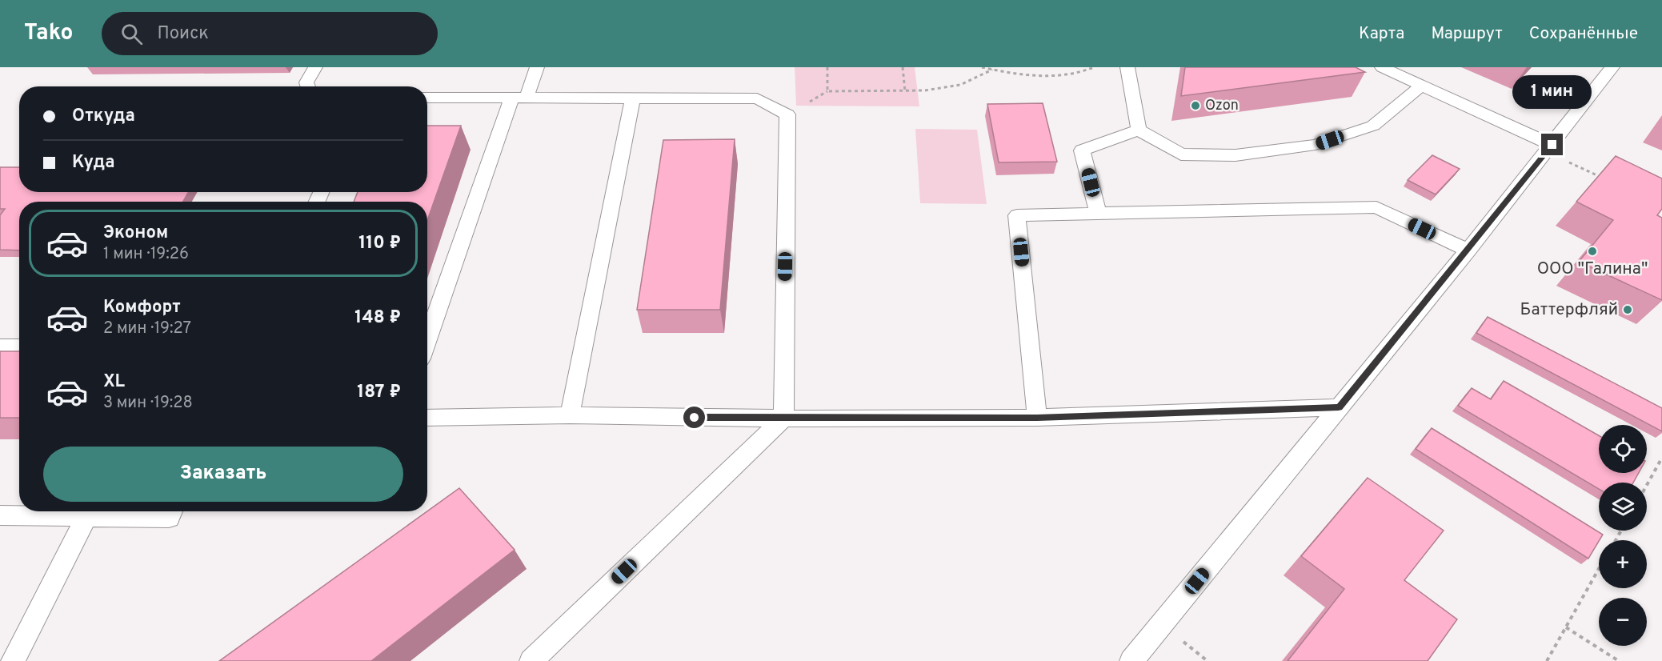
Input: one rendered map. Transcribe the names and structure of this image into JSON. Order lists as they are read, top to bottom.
{
  "places": ["Ozon", "ООО \"Галина\"", "Баттерфляй"],
  "page": {
    "header": "Tako",
    "search": "Поиск",
    "nav": ["Карта", "Маршрут", "Сохранённые"],
    "bubble": "1 мин",
    "banner": ["Откуда", "Куда"],
    "list": [
      {
        "name": "Эконом",
        "note": "1 мин · 19:26",
        "value": "110 ₽"
      },
      {
        "name": "Комфорт",
        "note": "2 мин · 19:27",
        "value": "148 ₽"
      },
      {
        "name": "XL",
        "note": "3 мин · 19:28",
        "value": "187 ₽"
      }
    ],
    "map_buttons": ["+", "−"],
    "buttons": "Заказать"
  }
}
